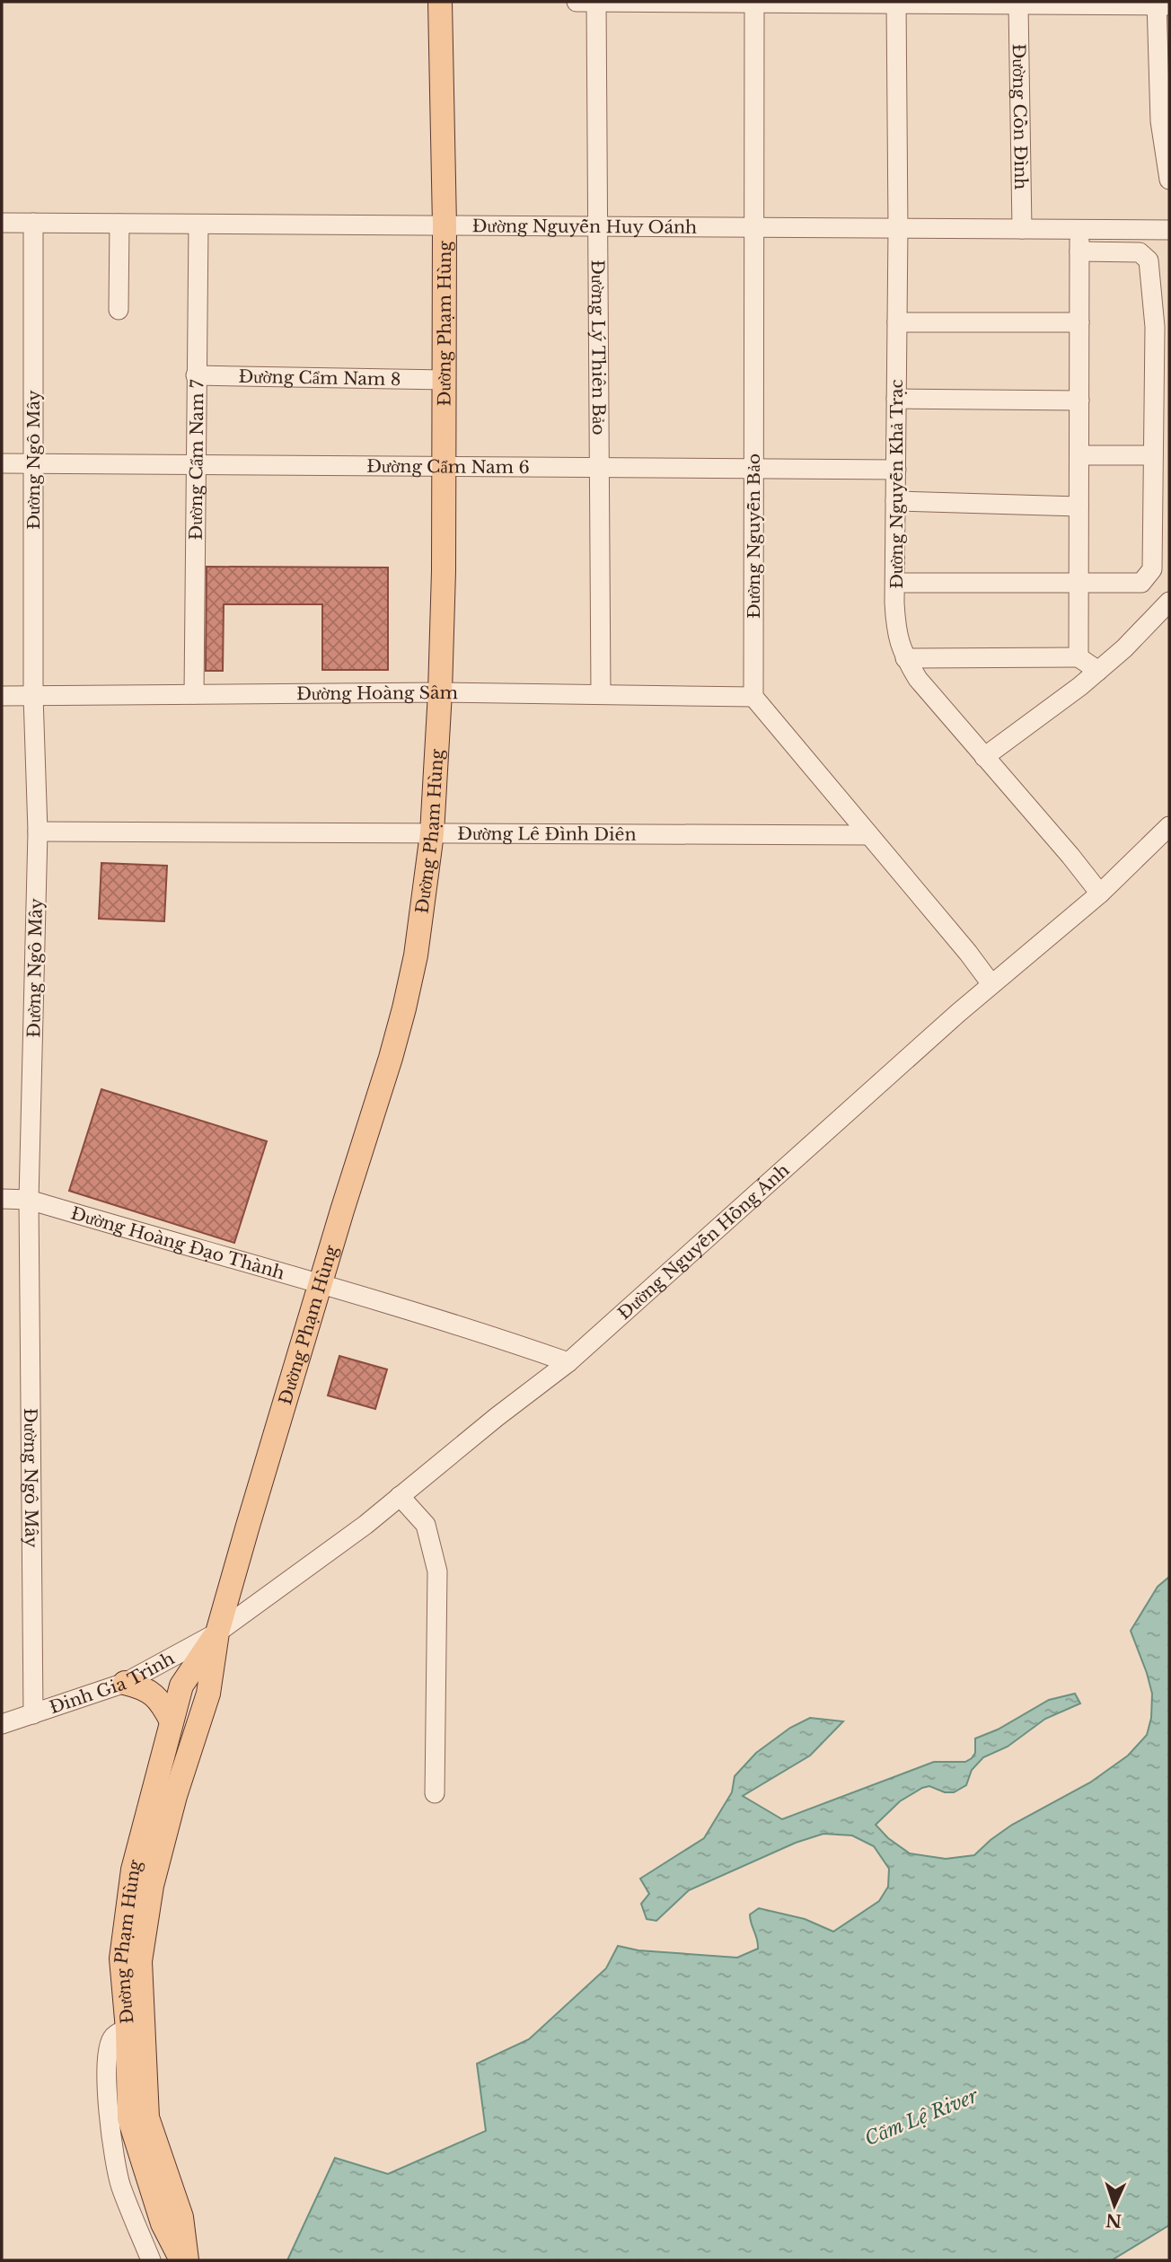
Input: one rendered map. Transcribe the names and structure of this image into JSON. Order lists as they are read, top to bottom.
{
  "streets": {
    "main road": ["Đường Phạm Hùng"],
    "street": [
      "Đường Cồn Đình",
      "Đường Nguyễn Huy Oánh",
      "Đường Lý Thiên Bảo",
      "Đường Cẩm Nam 8",
      "Đường Cẩm Nam 7",
      "Đường Ngô Mây",
      "Đường Cẩm Nam 6",
      "Đường Nguyễn Khả Trạc",
      "Đường Nguyễn Bảo",
      "Đường Hoàng Sâm",
      "Đường Lê Đình Diên",
      "Đường Nguyễn Hồng Ánh",
      "Đường Hoàng Đạo Thành",
      "Đinh Gia Trinh"
    ]
  },
  "crossings": [
    ["Đường Cồn Đình", "Đường Nguyễn Huy Oánh"],
    ["Đường Nguyễn Huy Oánh", "Đường Phạm Hùng"],
    ["Đường Nguyễn Huy Oánh", "Đường Lý Thiên Bảo"],
    ["Đường Nguyễn Huy Oánh", "Đường Cẩm Nam 7"],
    ["Đường Nguyễn Huy Oánh", "Đường Ngô Mây"],
    ["Đường Nguyễn Huy Oánh", "Đường Nguyễn Khả Trạc"],
    ["Đường Nguyễn Huy Oánh", "Đường Nguyễn Bảo"],
    ["Đường Phạm Hùng", "Đường Cẩm Nam 8"],
    ["Đường Phạm Hùng", "Đường Cẩm Nam 6"],
    ["Đường Phạm Hùng", "Đường Hoàng Sâm"],
    ["Đường Phạm Hùng", "Đường Lê Đình Diên"],
    ["Đường Phạm Hùng", "Đường Nguyễn Hồng Ánh"],
    ["Đường Phạm Hùng", "Đường Hoàng Đạo Thành"],
    ["Đường Phạm Hùng", "Đinh Gia Trinh"],
    ["Đường Lý Thiên Bảo", "Đường Cẩm Nam 6"],
    ["Đường Lý Thiên Bảo", "Đường Hoàng Sâm"],
    ["Đường Cẩm Nam 8", "Đường Cẩm Nam 7"],
    ["Đường Cẩm Nam 7", "Đường Cẩm Nam 6"],
    ["Đường Cẩm Nam 7", "Đường Hoàng Sâm"],
    ["Đường Ngô Mây", "Đường Cẩm Nam 6"],
    ["Đường Ngô Mây", "Đường Hoàng Sâm"],
    ["Đường Ngô Mây", "Đường Lê Đình Diên"],
    ["Đường Ngô Mây", "Đường Hoàng Đạo Thành"],
    ["Đường Ngô Mây", "Đinh Gia Trinh"],
    ["Đường Cẩm Nam 6", "Đường Nguyễn Khả Trạc"],
    ["Đường Cẩm Nam 6", "Đường Nguyễn Bảo"],
    ["Đường Nguyễn Khả Trạc", "Đường Nguyễn Hồng Ánh"],
    ["Đường Nguyễn Bảo", "Đường Hoàng Sâm"],
    ["Đường Nguyễn Hồng Ánh", "Đường Hoàng Đạo Thành"],
    ["Đường Nguyễn Hồng Ánh", "Đinh Gia Trinh"]
  ],
  "water": ["Cẩm Lệ River"],
  "north": "bottom"
}
